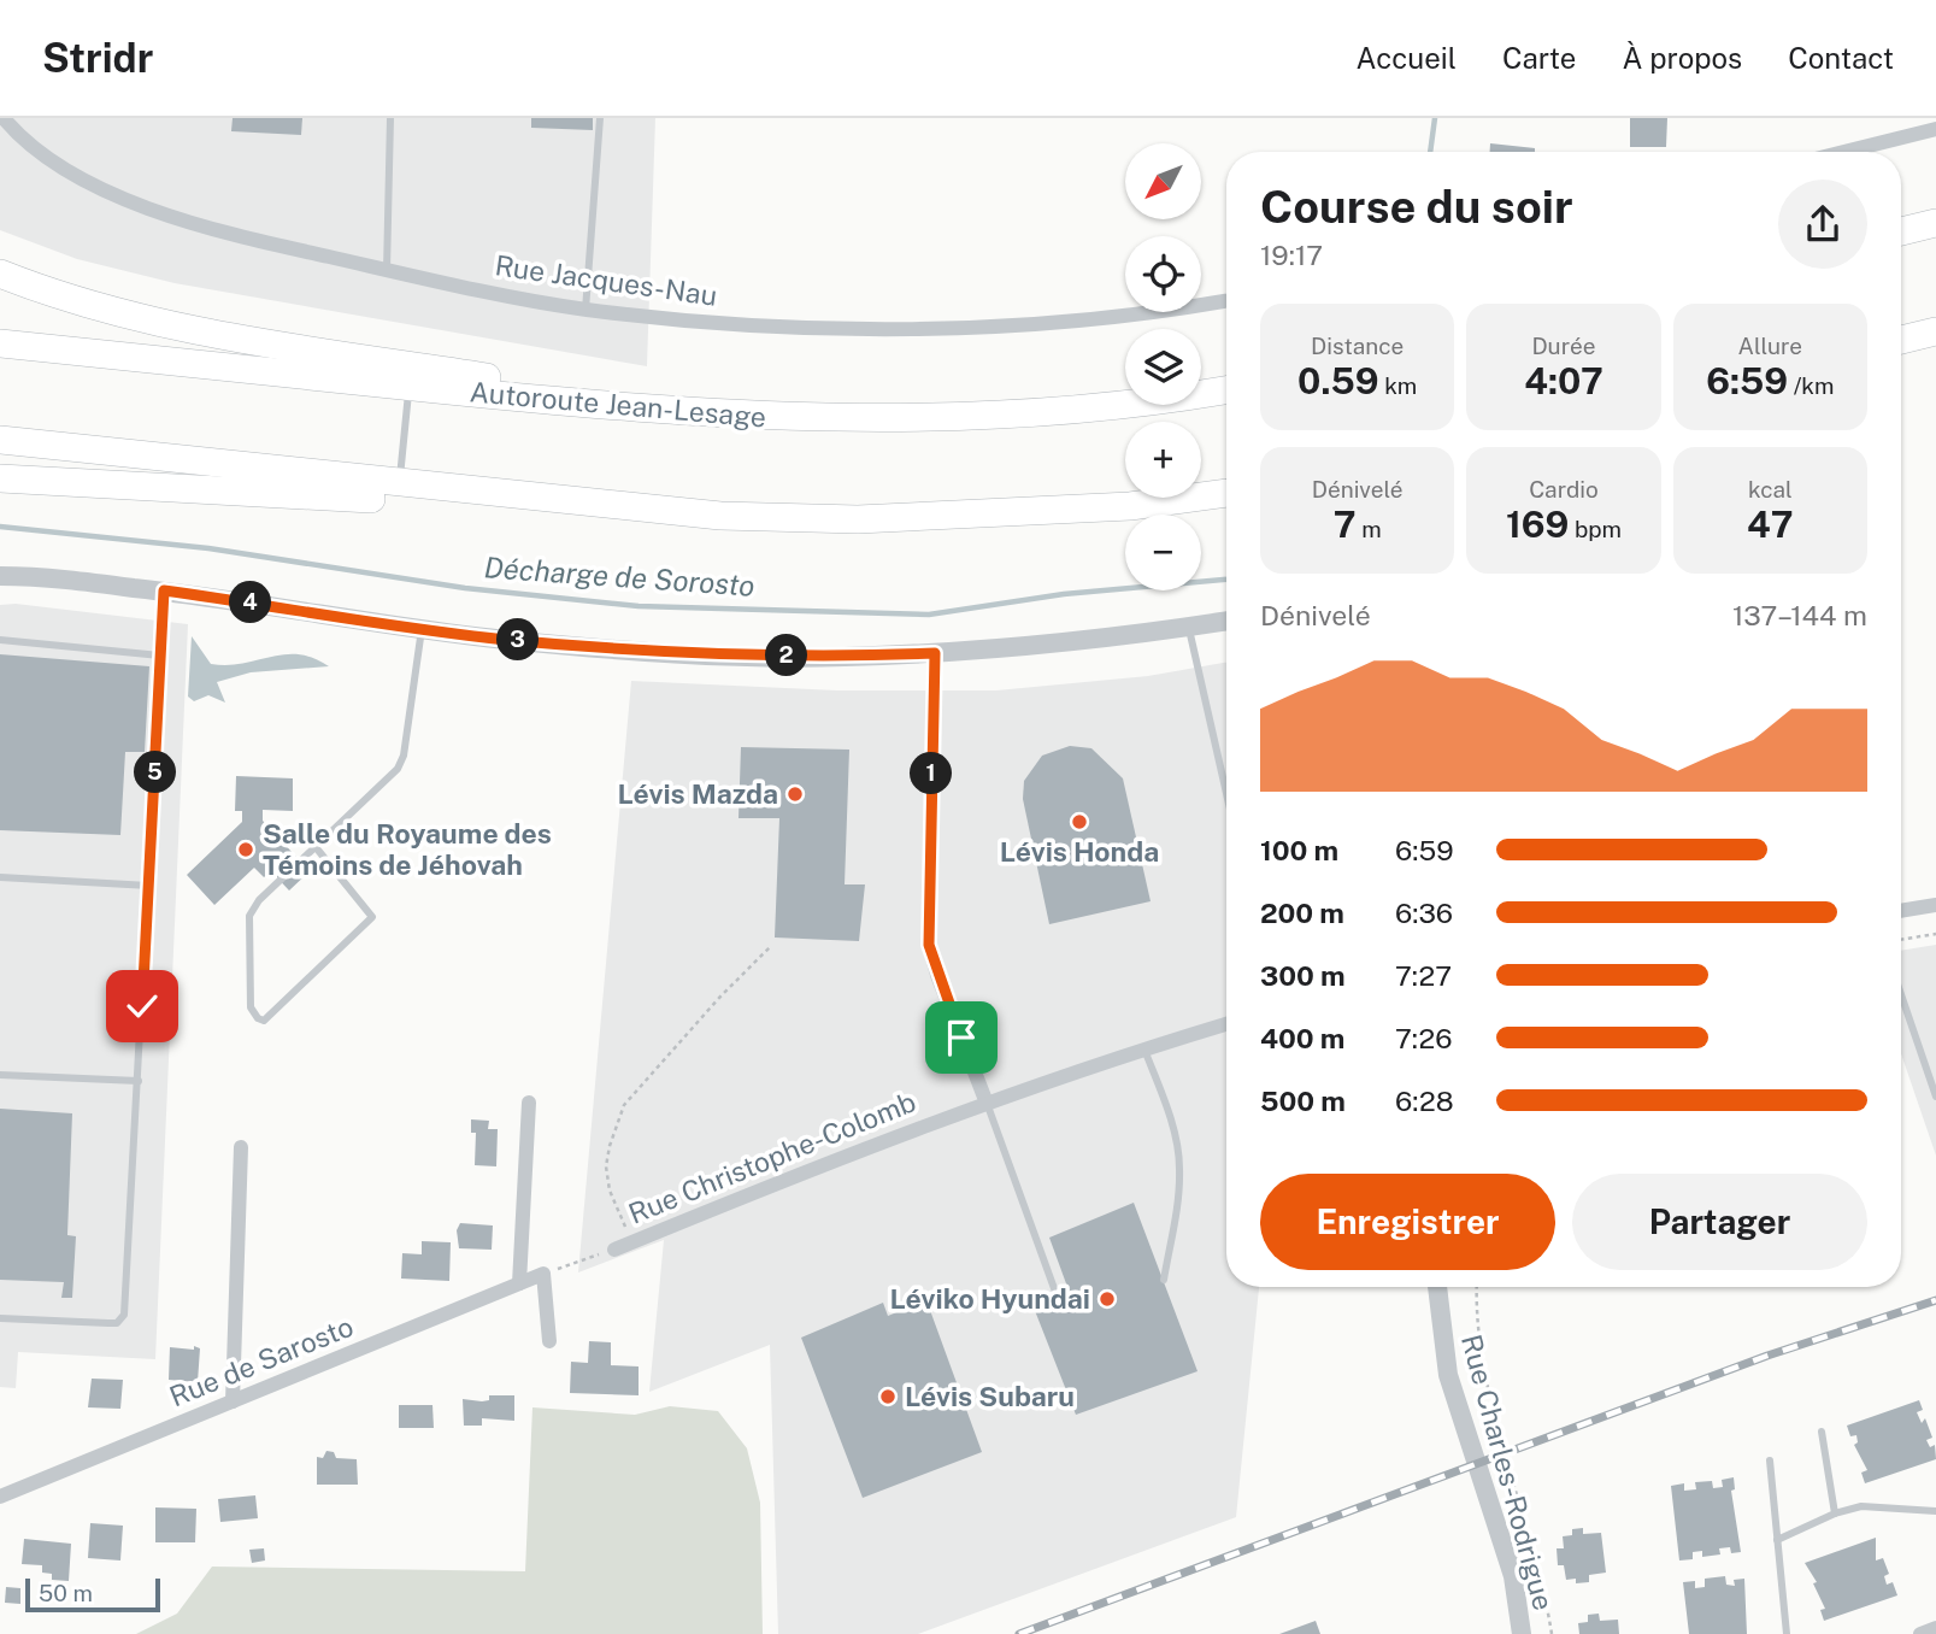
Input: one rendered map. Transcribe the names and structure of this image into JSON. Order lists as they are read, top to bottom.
{
  "streets": {
    "highway": ["Autoroute Jean-Lesage"],
    "street": [
      "Rue Jacques-Nau",
      "Rue Christophe-Colomb",
      "Rue de Sarosto",
      "Rue Charles-Rodrigue"
    ]
  },
  "water": ["Décharge de Sorosto"],
  "places": [
    "Lévis Mazda",
    "Lévis Honda",
    "Salle du Royaume des Témoins de Jéhovah",
    "Léviko Hyundai",
    "Lévis Subaru"
  ],
  "scale_bar": "50 m",
  "north": "bottom left",
  "page": {
    "header": "Stridr",
    "nav": [
      "Accueil",
      "Carte",
      "À propos",
      "Contact"
    ],
    "map_buttons": ["+", "−"],
    "heading": ["Course du soir", "19:17"],
    "stats": [
      ["Distance", "0.59 km"],
      ["Durée", "4:07"],
      ["Allure", "6:59 /km"],
      ["Dénivelé", "7 m"],
      ["Cardio", "169 bpm"],
      ["kcal", "47"]
    ],
    "pins": [
      "4",
      "3",
      "2",
      "5",
      "1"
    ],
    "chart": ["Dénivelé", "137–144 m"],
    "list": [
      {
        "name": "100 m",
        "note": "6:59"
      },
      {
        "name": "200 m",
        "note": "6:36"
      },
      {
        "name": "300 m",
        "note": "7:27"
      },
      {
        "name": "400 m",
        "note": "7:26"
      },
      {
        "name": "500 m",
        "note": "6:28"
      }
    ],
    "buttons": ["Enregistrer", "Partager"],
    "scale": "50 m"
  }
}
